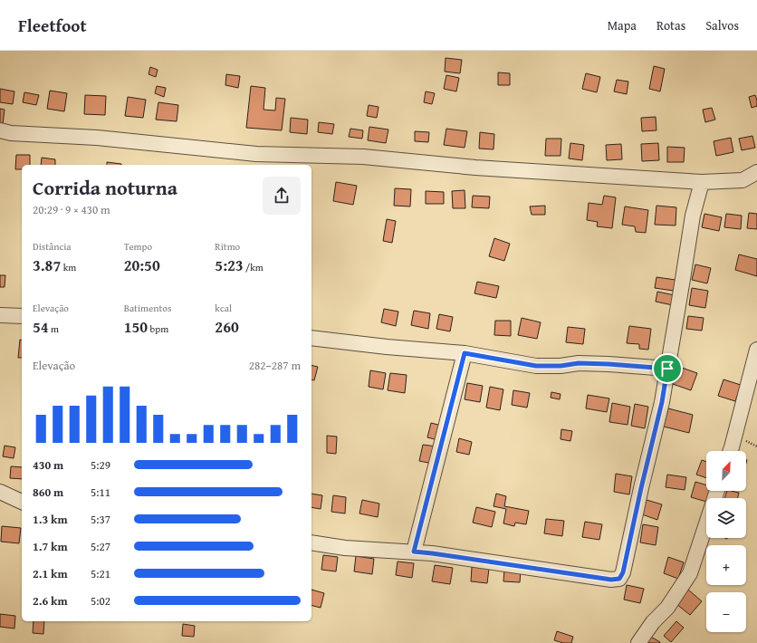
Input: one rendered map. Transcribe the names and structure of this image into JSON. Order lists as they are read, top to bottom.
{
  "north": "top right",
  "page": {
    "header": "Fleetfoot",
    "nav": ["Mapa", "Rotas", "Salvos"],
    "heading": ["Corrida noturna", "20:29 · 9 × 430 m"],
    "stats": [
      ["Distância", "3.87 km"],
      ["Tempo", "20:50"],
      ["Ritmo", "5:23 /km"],
      ["Elevação", "54 m"],
      ["Batimentos", "150 bpm"],
      ["kcal", "260"]
    ],
    "chart": ["Elevação", "282–287 m"],
    "map_buttons": ["+", "−"],
    "list": [
      {
        "name": "430 m",
        "note": "5:29"
      },
      {
        "name": "860 m",
        "note": "5:11"
      },
      {
        "name": "1.3 km",
        "note": "5:37"
      },
      {
        "name": "1.7 km",
        "note": "5:27"
      },
      {
        "name": "2.1 km",
        "note": "5:21"
      },
      {
        "name": "2.6 km",
        "note": "5:02"
      }
    ]
  }
}
